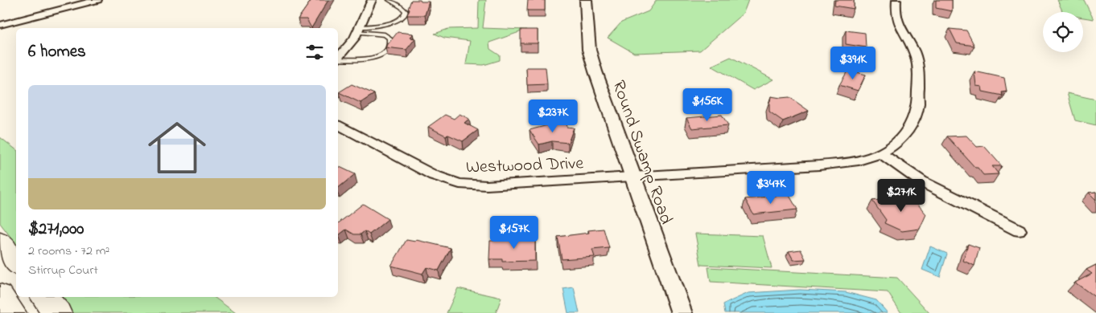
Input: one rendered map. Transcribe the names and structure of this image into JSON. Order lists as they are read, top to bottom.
{
  "streets": {
    "street": ["Round Swamp Road", "Westwood Drive"]
  },
  "crossings": [
    ["Round Swamp Road", "Westwood Drive"]
  ],
  "page": {
    "heading": "6 homes",
    "price": [
      "$391K",
      "$156K",
      "$237K",
      "$347K",
      "$271K",
      "$157K"
    ],
    "list": [
      {
        "name": "$271,000",
        "note": "2 rooms · 72 m² · Stirrup Court"
      }
    ]
  }
}
